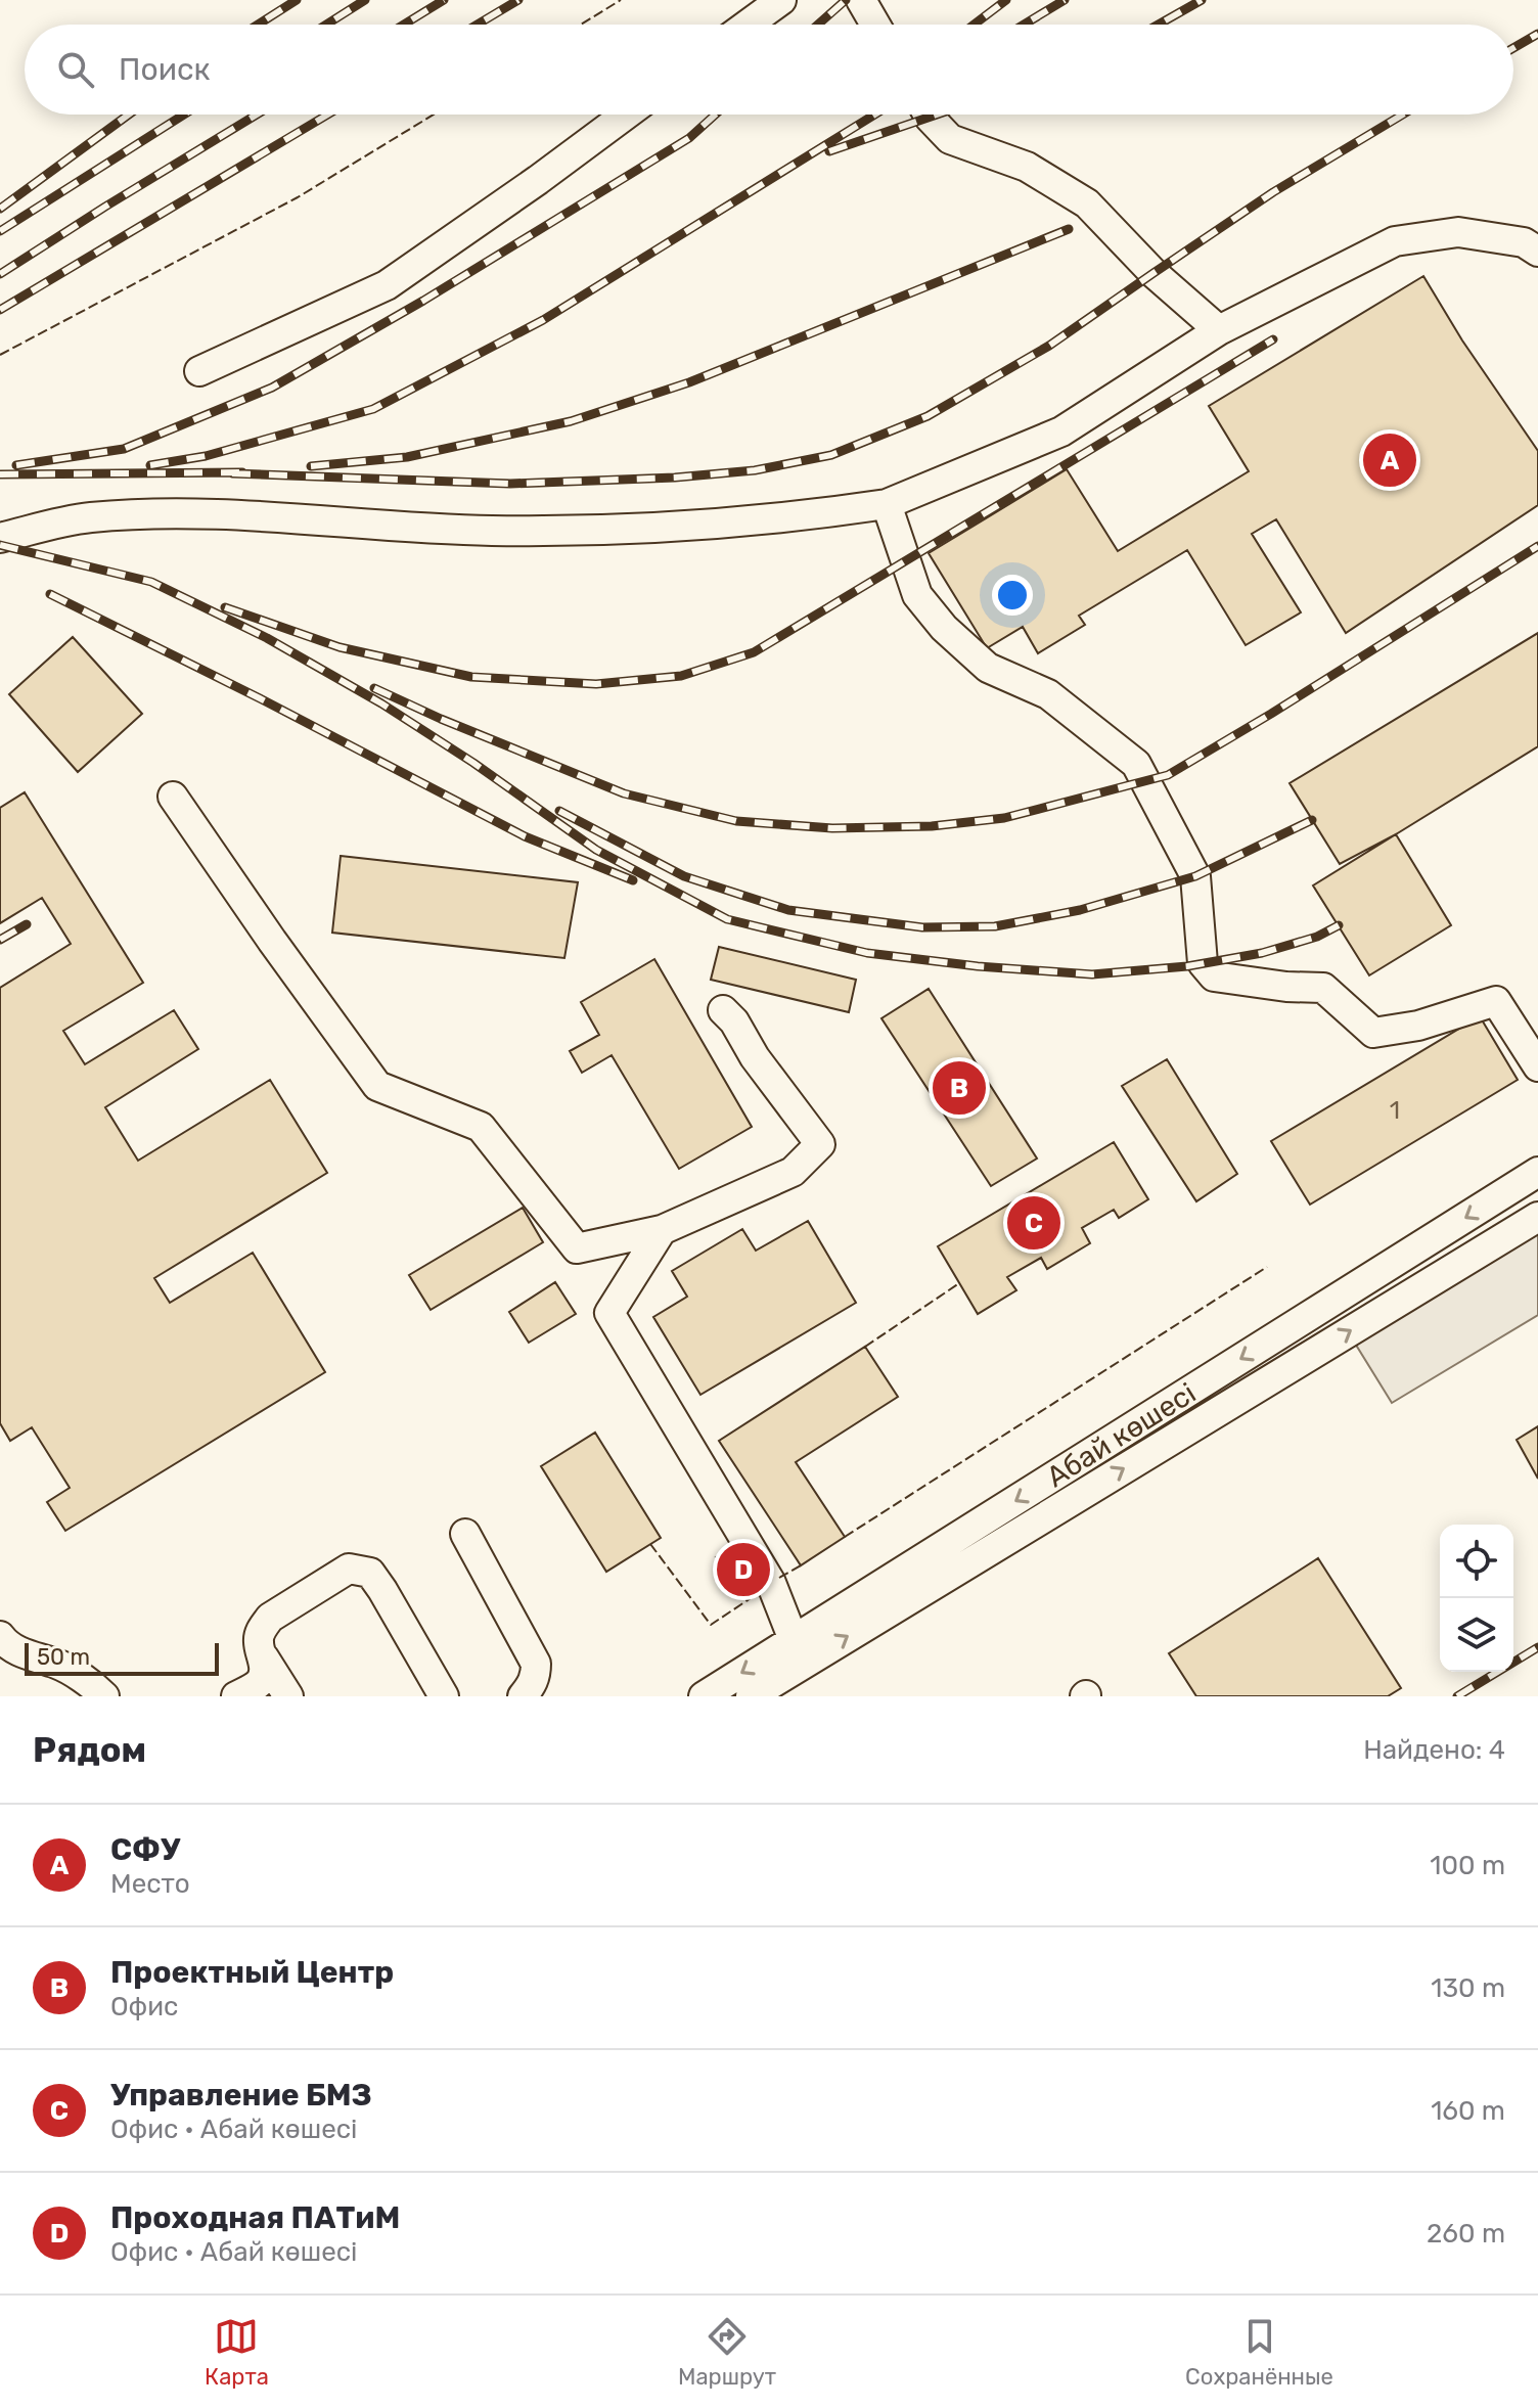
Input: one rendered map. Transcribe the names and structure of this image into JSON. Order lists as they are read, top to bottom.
{
  "streets": {
    "street": ["Абай көшесі"]
  },
  "house_numbers": ["1"],
  "scale_bar": "50 m",
  "page": {
    "search": "Поиск",
    "pins": [
      "A",
      "B",
      "C",
      "D"
    ],
    "scale": "50 m",
    "heading": ["Рядом", "Найдено: 4"],
    "list": [
      {
        "mark": "A",
        "name": "СФУ",
        "note": "Место",
        "value": "100 m"
      },
      {
        "mark": "B",
        "name": "Проектный Центр",
        "note": "Офис",
        "value": "130 m"
      },
      {
        "mark": "C",
        "name": "Управление БМЗ",
        "note": "Офис · Абай көшесі",
        "value": "160 m"
      },
      {
        "mark": "D",
        "name": "Проходная ПАТиМ",
        "note": "Офис · Абай көшесі",
        "value": "260 m"
      }
    ],
    "nav": ["Карта", "Маршрут", "Сохранённые"]
  }
}
